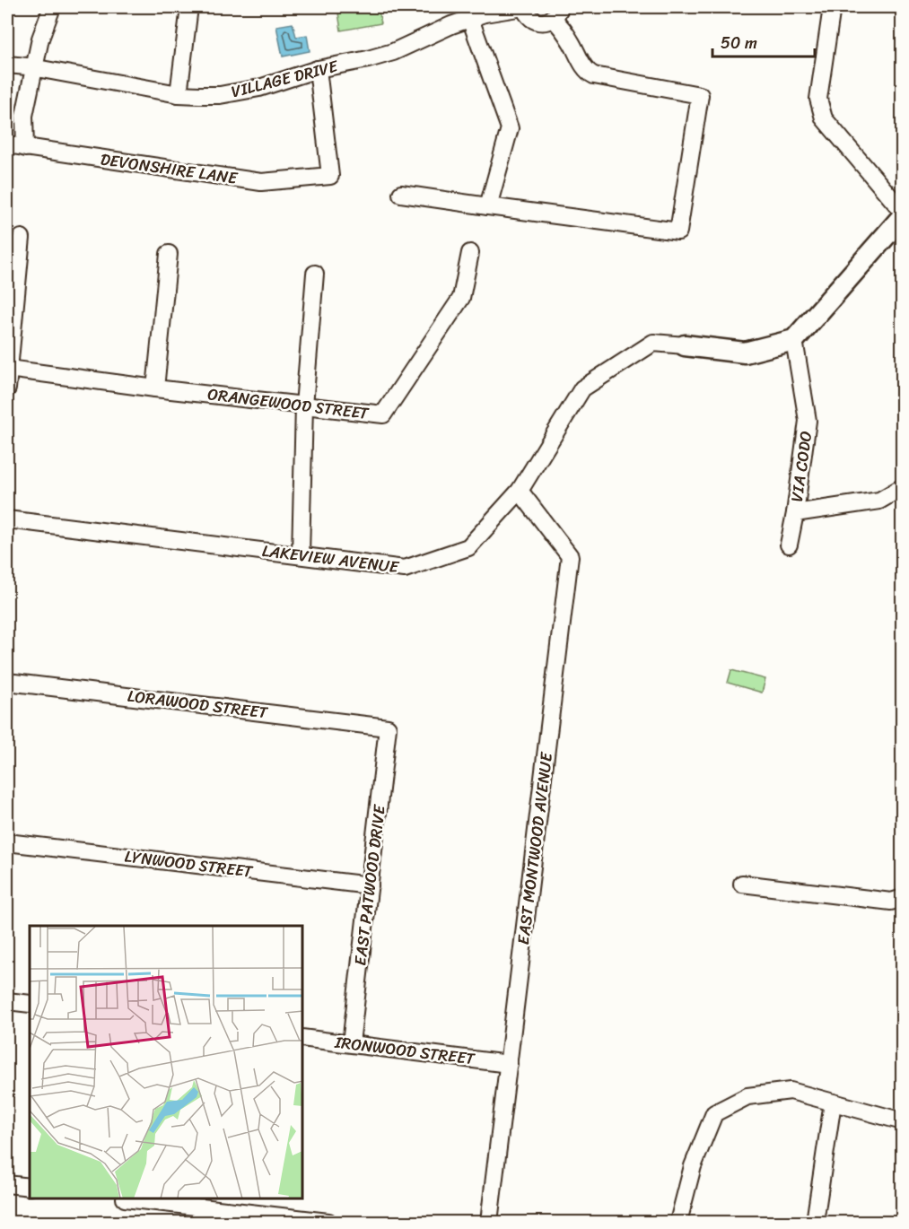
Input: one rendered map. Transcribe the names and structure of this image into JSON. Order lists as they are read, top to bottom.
{
  "streets": {
    "street": [
      "VILLAGE DRIVE",
      "DEVONSHIRE LANE",
      "ORANGEWOOD STREET",
      "VIA CODO",
      "LAKEVIEW AVENUE",
      "LORAWOOD STREET",
      "EAST MONTWOOD AVENUE",
      "LYNWOOD STREET",
      "EAST PATWOOD DRIVE",
      "IRONWOOD STREET"
    ]
  },
  "crossings": [
    ["VILLAGE DRIVE", "DEVONSHIRE LANE"],
    ["LAKEVIEW AVENUE", "EAST MONTWOOD AVENUE"],
    ["LORAWOOD STREET", "EAST PATWOOD DRIVE"],
    ["EAST MONTWOOD AVENUE", "IRONWOOD STREET"],
    ["LYNWOOD STREET", "EAST PATWOOD DRIVE"],
    ["EAST PATWOOD DRIVE", "IRONWOOD STREET"]
  ],
  "scale_bar": "50 m"
}
